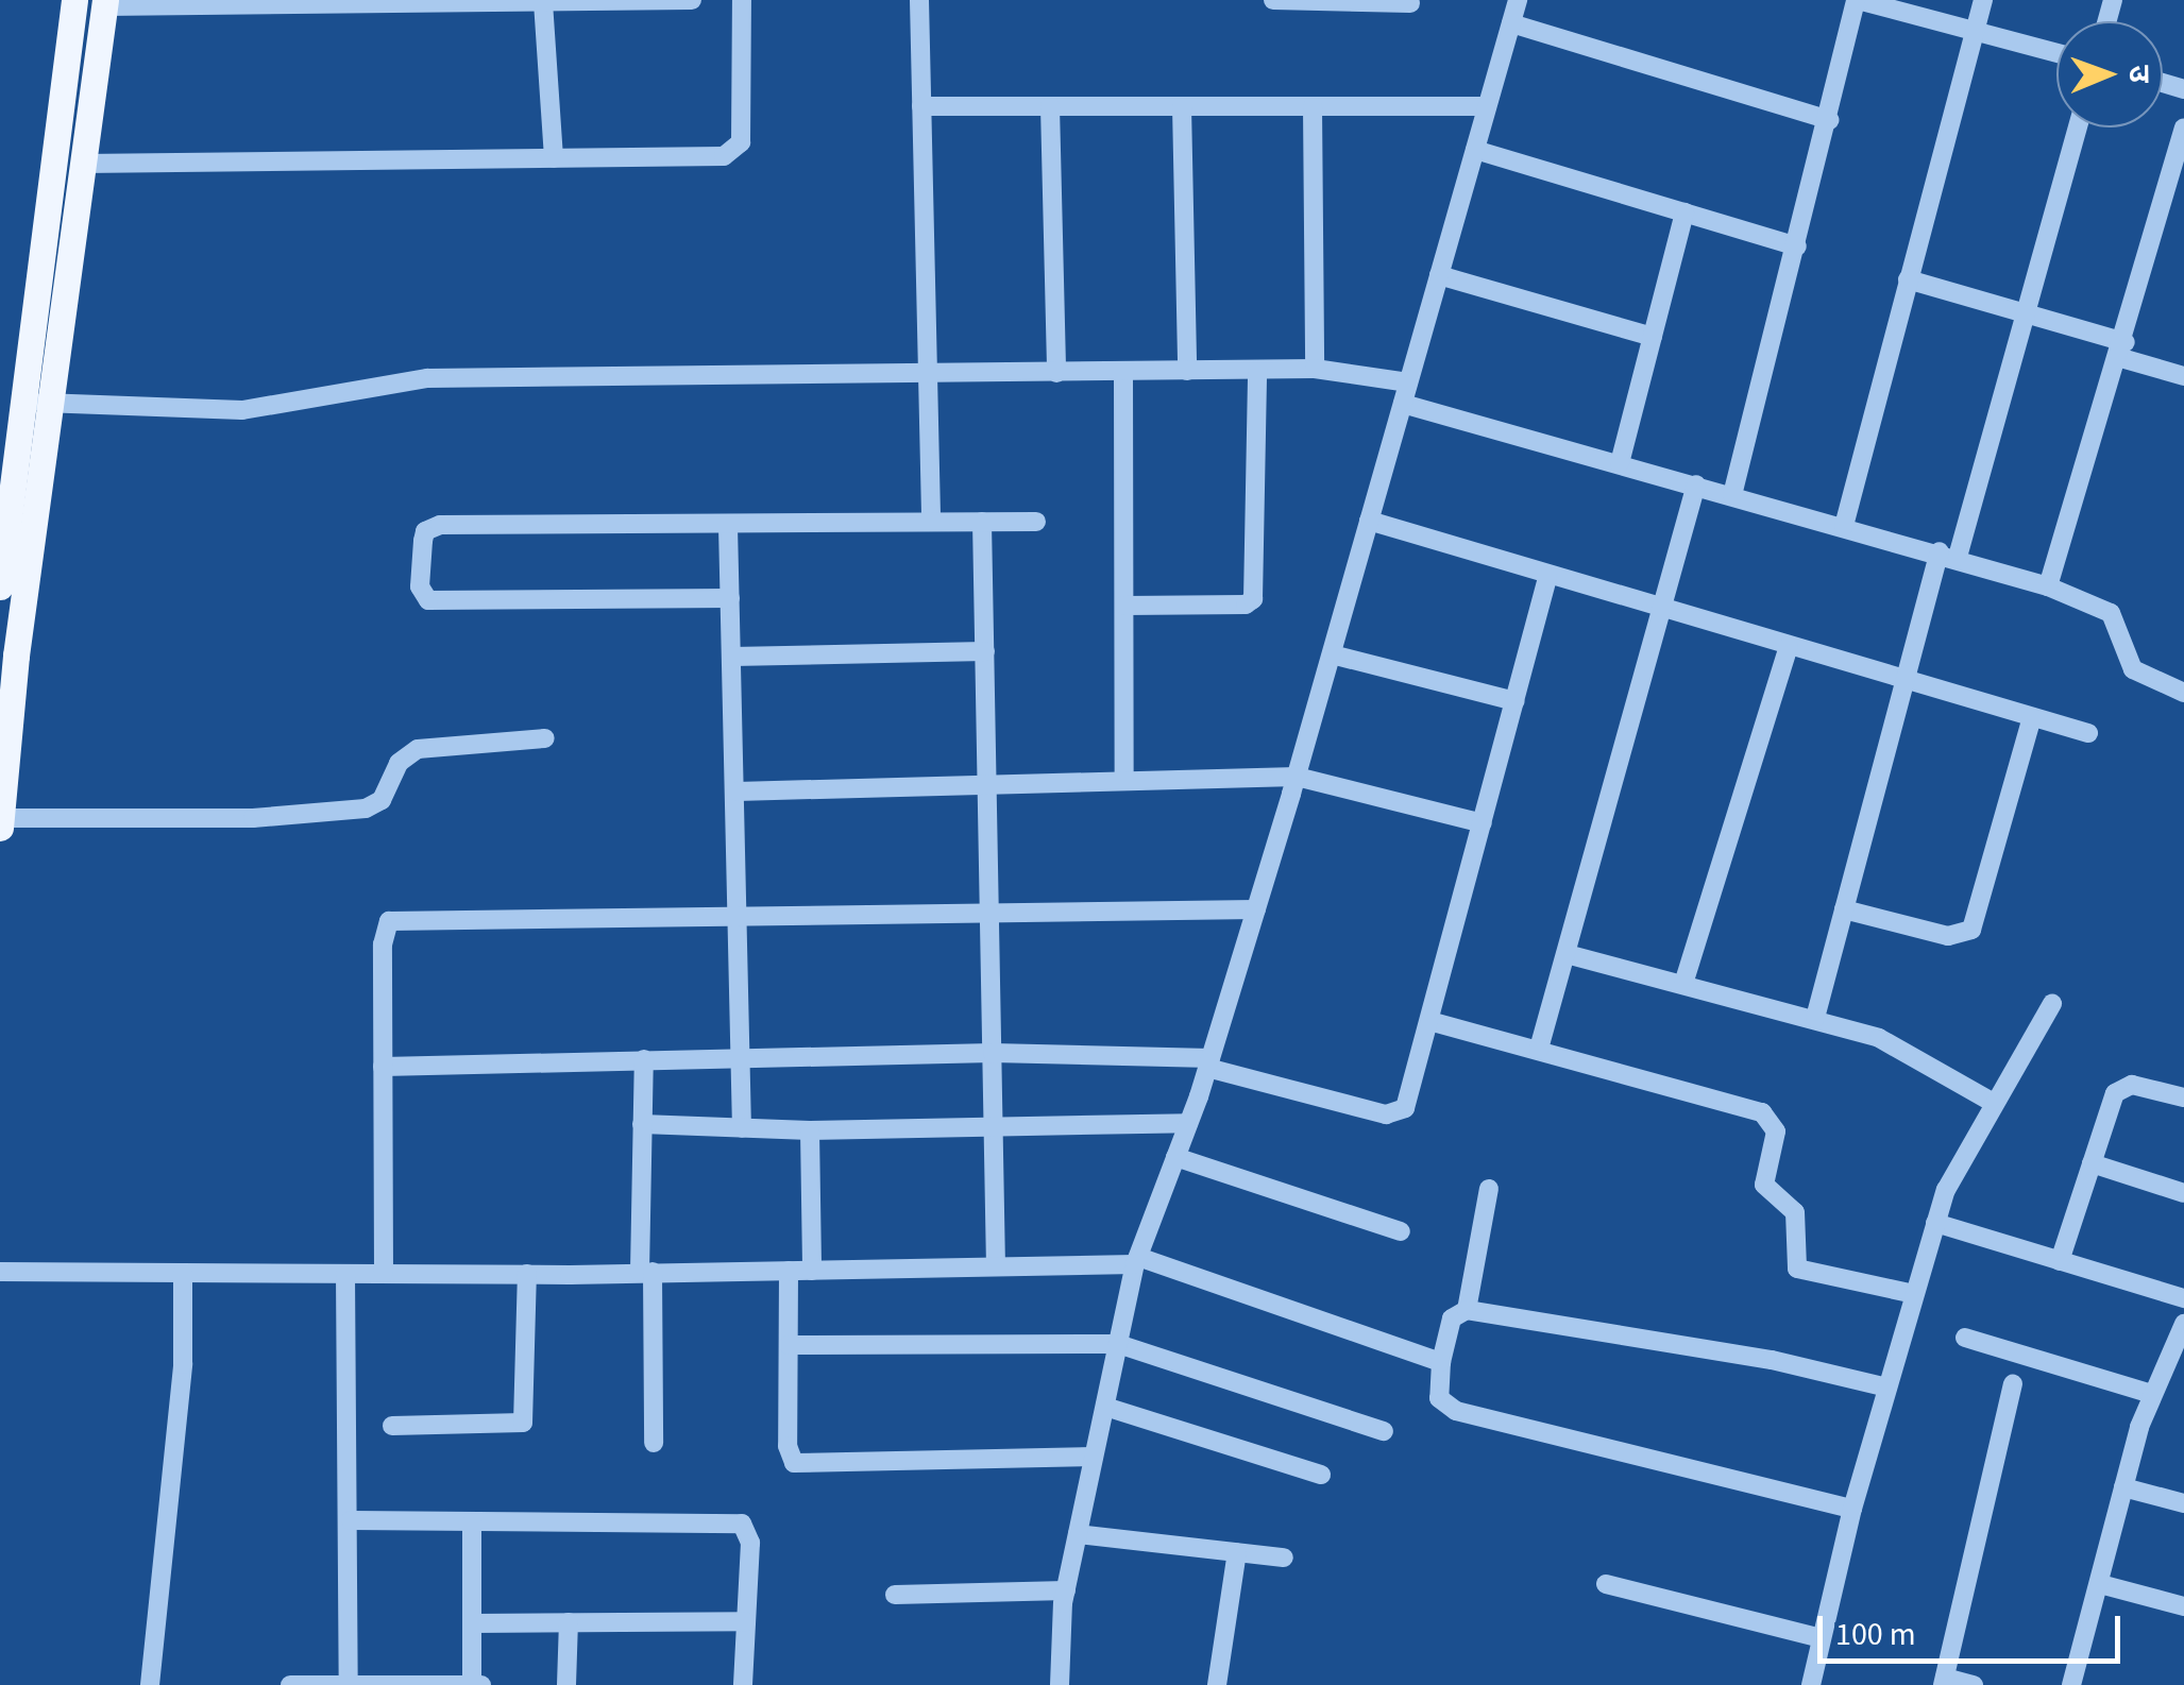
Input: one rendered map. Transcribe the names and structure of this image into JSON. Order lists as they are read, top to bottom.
{
  "scale_bar": "100 m",
  "north": "right"
}
